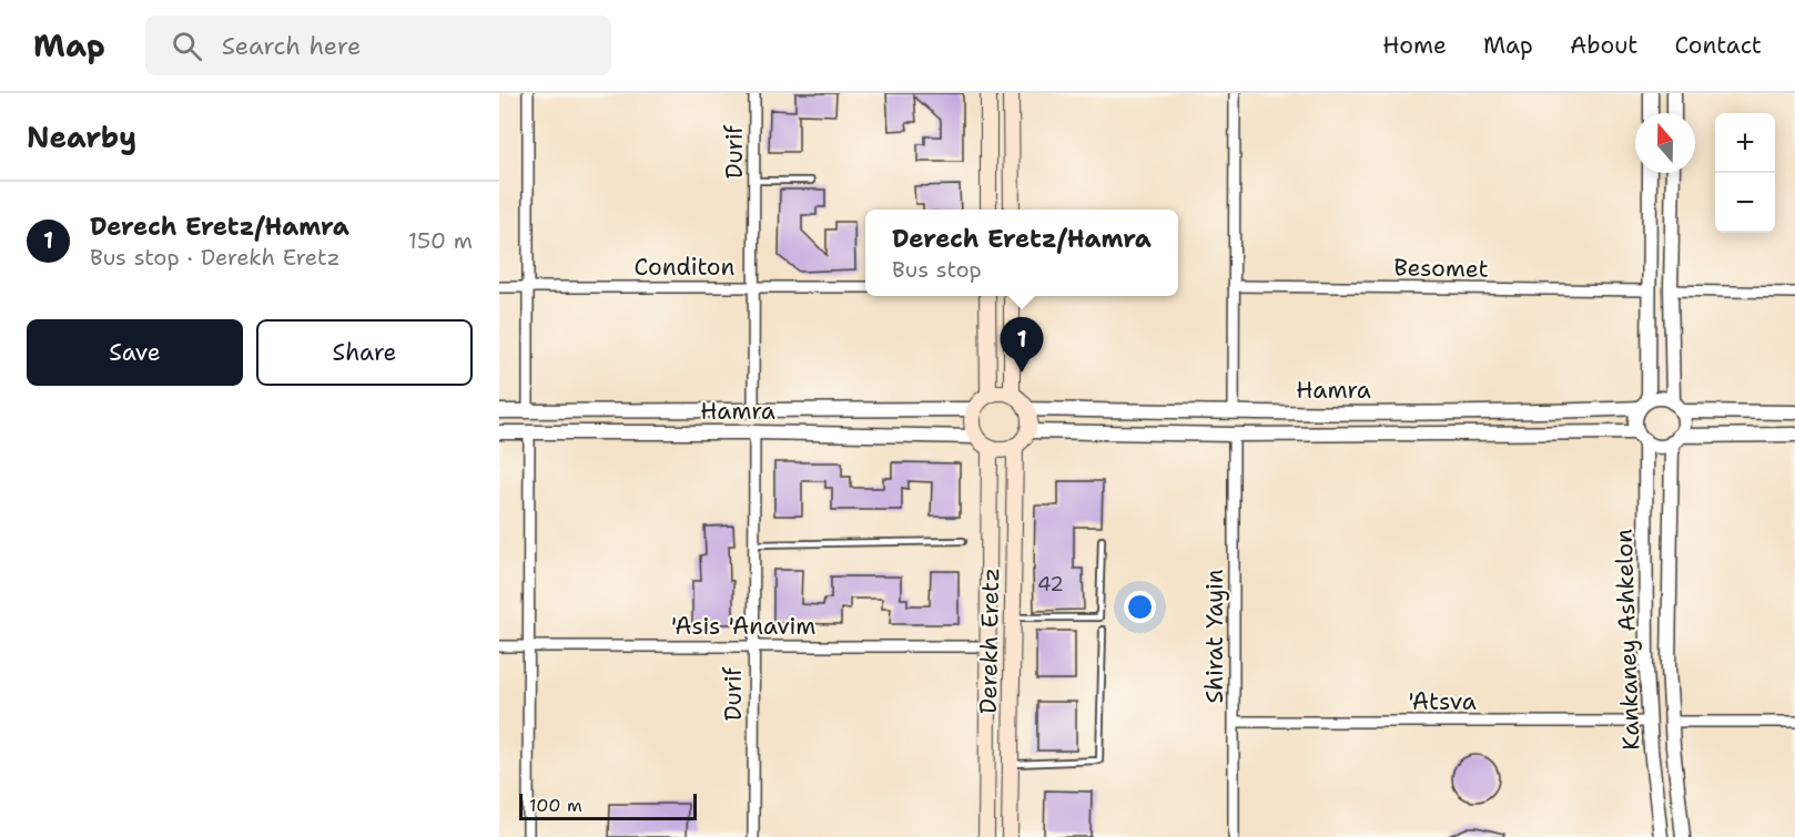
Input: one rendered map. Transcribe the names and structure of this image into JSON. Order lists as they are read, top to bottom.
{
  "streets": {
    "main road": ["Derekh Eretz"],
    "street": [
      "Durif",
      "Conditon",
      "Besomet",
      "Hamra",
      "'Asis 'Anavim",
      "Shirat Yayin",
      "Kankaney Ashkelon",
      "'Atsva"
    ]
  },
  "crossings": [
    ["Durif", "Conditon"],
    ["Durif", "Hamra"],
    ["Durif", "'Asis 'Anavim"],
    ["Hamra", "Shirat Yayin"],
    ["Hamra", "Kankaney Ashkelon"],
    ["Hamra", "Derekh Eretz"],
    ["'Asis 'Anavim", "Derekh Eretz"],
    ["Shirat Yayin", "'Atsva"],
    ["Kankaney Ashkelon", "'Atsva"]
  ],
  "house_numbers": ["42"],
  "scale_bar": "100 m",
  "north": "top",
  "page": {
    "header": "Map",
    "search": "Search here",
    "nav": [
      "Home",
      "Map",
      "About",
      "Contact"
    ],
    "heading": "Nearby",
    "map_buttons": ["+", "−"],
    "list": [
      {
        "mark": "1",
        "name": "Derech Eretz/Hamra",
        "note": "Bus stop · Derekh Eretz",
        "value": "150 m"
      }
    ],
    "popup": ["Derech Eretz/Hamra", "Bus stop"],
    "buttons": ["Save", "Share"],
    "pins": "1",
    "scale": "100 m"
  }
}
